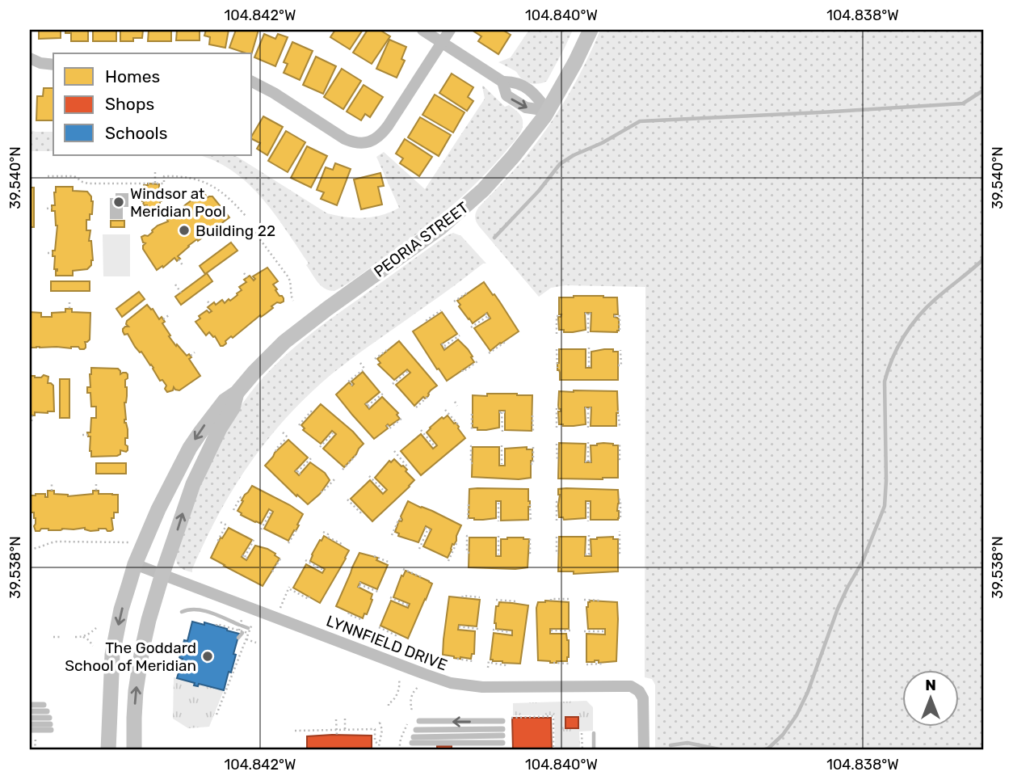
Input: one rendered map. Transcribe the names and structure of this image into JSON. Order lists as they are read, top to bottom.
{
  "streets": {
    "main road": ["PEORIA STREET"],
    "street": ["LYNNFIELD DRIVE"]
  },
  "crossings": [
    ["PEORIA STREET", "LYNNFIELD DRIVE"]
  ],
  "places": ["Windsor at Meridian Pool", "Building 22", "The Goddard School of Meridian"],
  "legend": ["Homes", "Shops", "Schools"],
  "north": "top",
  "coordinates": [
    "104.842°W",
    "104.840°W",
    "104.838°W",
    "39.540°N",
    "39.538°N"
  ]
}
